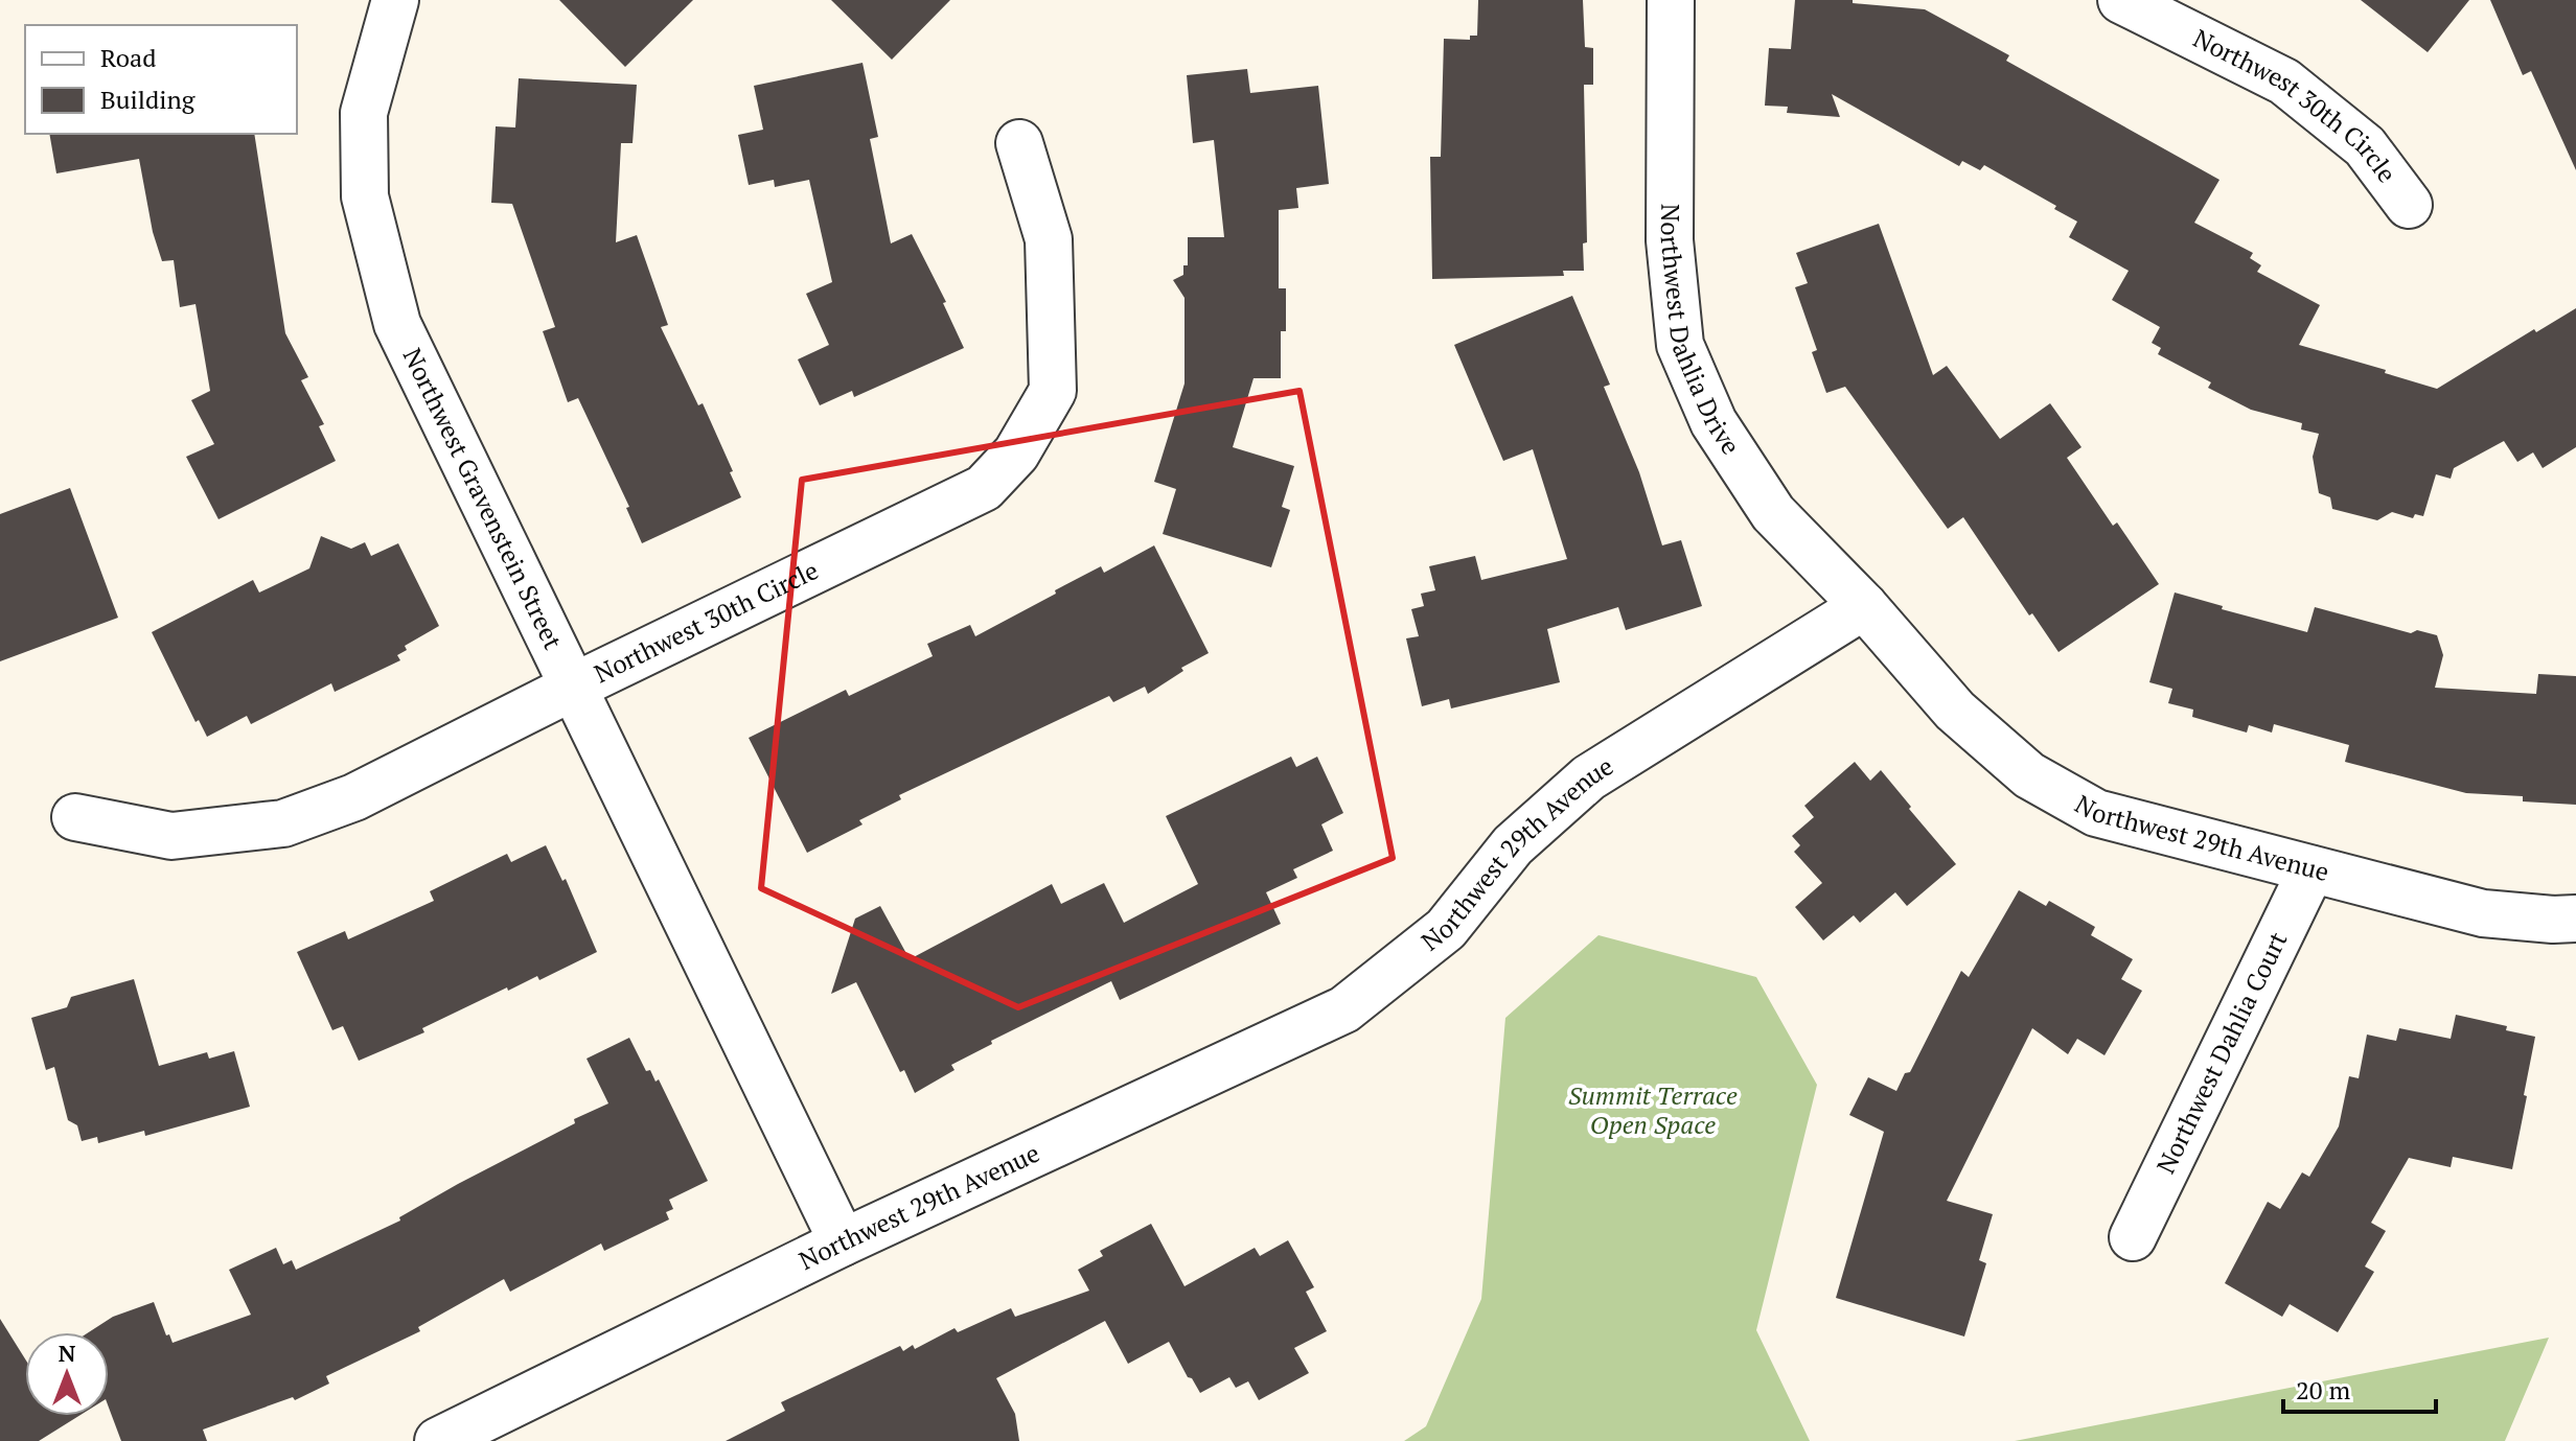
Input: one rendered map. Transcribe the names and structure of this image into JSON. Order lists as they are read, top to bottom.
{
  "streets": {
    "street": [
      "Northwest 30th Circle",
      "Northwest Dahlia Drive",
      "Northwest Gravenstein Street",
      "Northwest 29th Avenue",
      "Northwest Dahlia Court"
    ]
  },
  "crossings": [
    ["Northwest 30th Circle", "Northwest Gravenstein Street"],
    ["Northwest Dahlia Drive", "Northwest 29th Avenue"],
    ["Northwest Gravenstein Street", "Northwest 29th Avenue"],
    ["Northwest 29th Avenue", "Northwest Dahlia Court"]
  ],
  "parks": ["Summit Terrace Open Space"],
  "legend": ["Road", "Building"],
  "scale_bar": "20 m",
  "north": "top"
}
